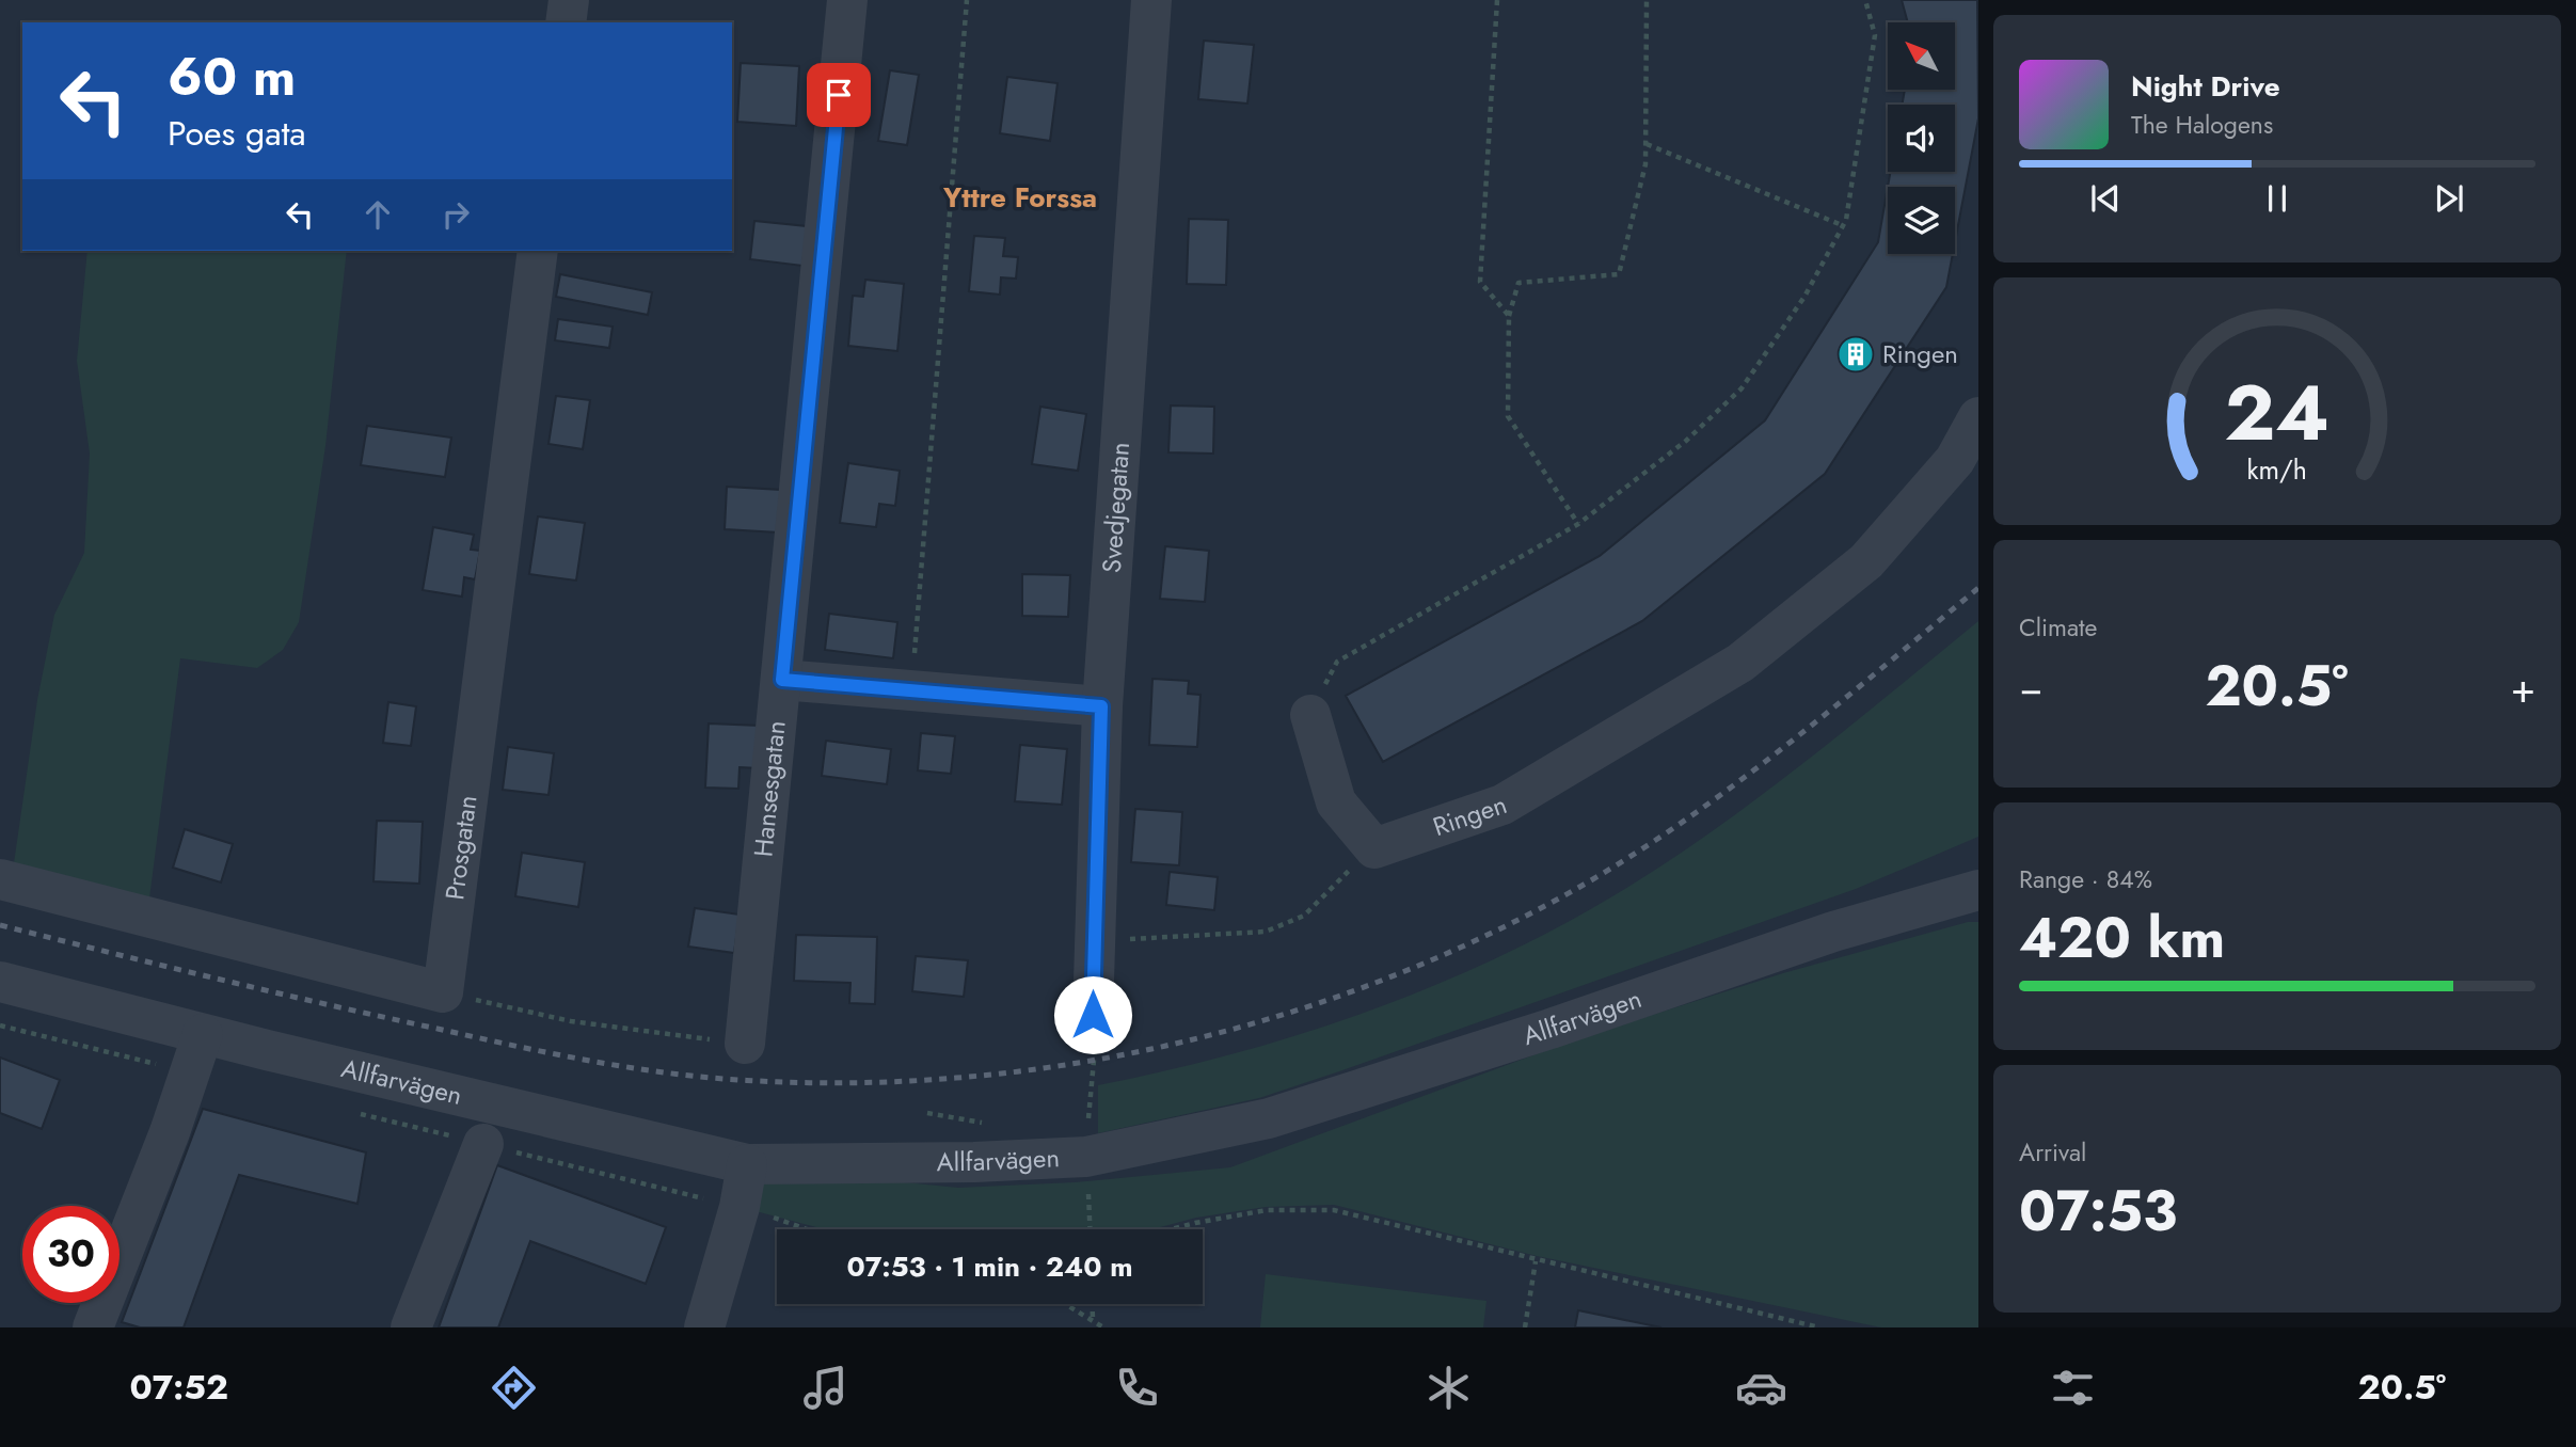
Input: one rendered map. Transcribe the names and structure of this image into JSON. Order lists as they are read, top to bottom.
{
  "streets": {
    "street": [
      "Svedjegatan",
      "Hansesgatan",
      "Ringen",
      "Prosgatan",
      "Allfarvägen"
    ]
  },
  "districts": ["Yttre Forssa"],
  "places": {
    "building": ["Ringen"]
  },
  "north": "top left",
  "page": {
    "turn": ["60 m", "Poes gata"],
    "song": ["Night Drive", "The Halogens"],
    "tile": [
      "Climate",
      ["Range · 84%", "420 km"],
      ["Arrival", "07:53"]
    ],
    "heat": ["−", "20.5°", "+"],
    "limit": "30",
    "trip": "07:53 · 1 min · 240 m",
    "tabs": ["07:52", "20.5°"],
    "gauge": ["24", "km/h"]
  }
}
